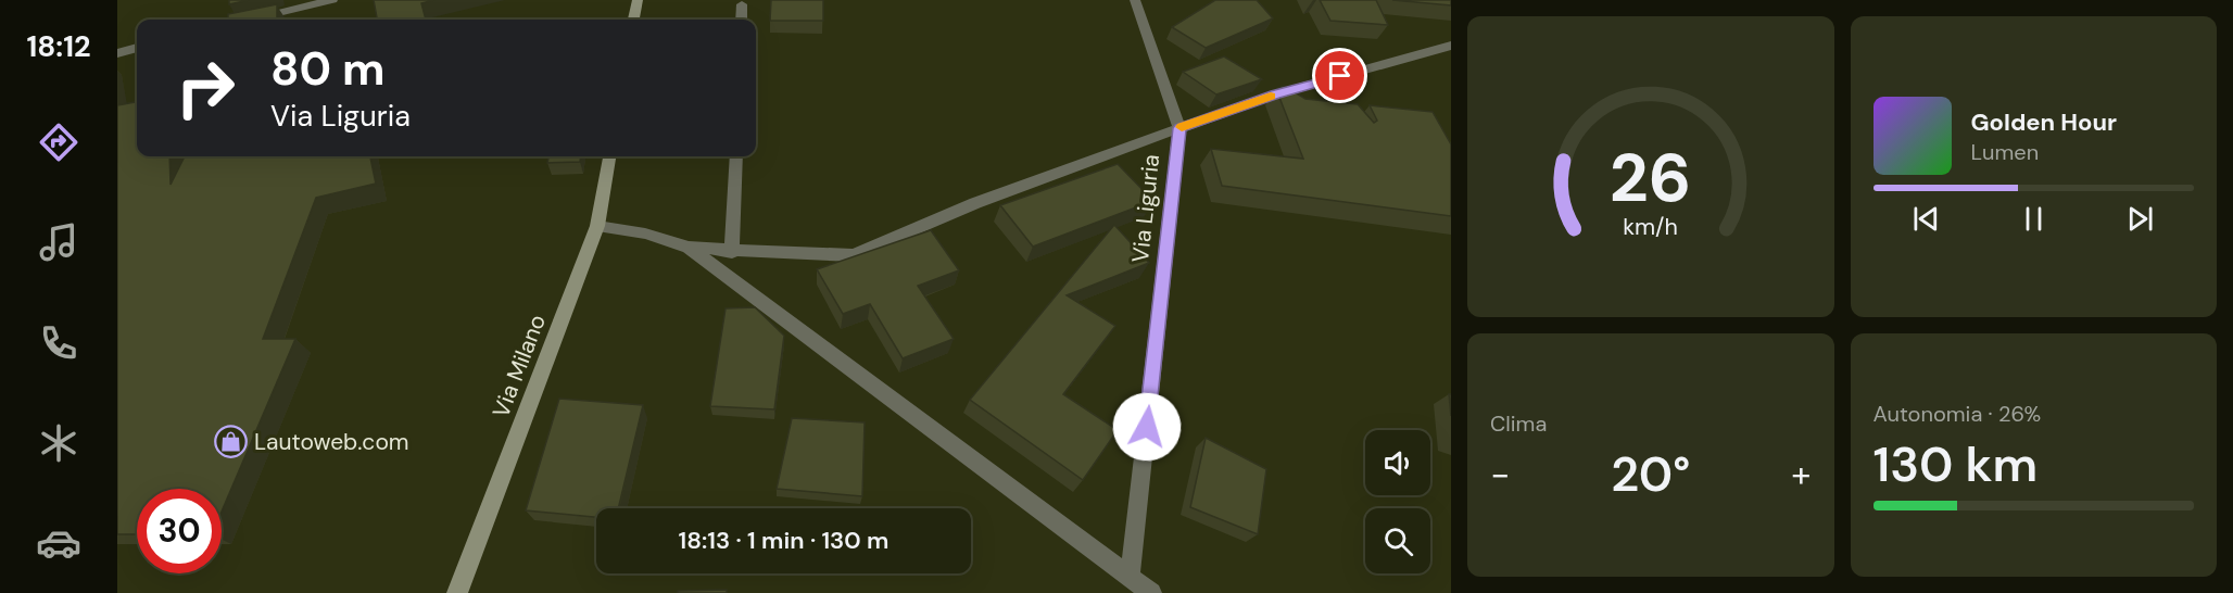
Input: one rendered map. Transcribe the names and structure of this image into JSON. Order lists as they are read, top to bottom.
{
  "streets": {
    "main road": ["Via Milano"],
    "street": ["Via Liguria"]
  },
  "places": {
    "shop": ["Lautoweb.com"]
  },
  "page": {
    "tabs": "18:12",
    "turn": ["80 m", "Via Liguria"],
    "song": ["Golden Hour", "Lumen"],
    "tile": [
      "Clima",
      ["Autonomia · 26%", "130 km"]
    ],
    "heat": ["−", "20°", "+"],
    "limit": "30",
    "trip": "18:13 · 1 min · 130 m",
    "gauge": ["26", "km/h"]
  }
}
